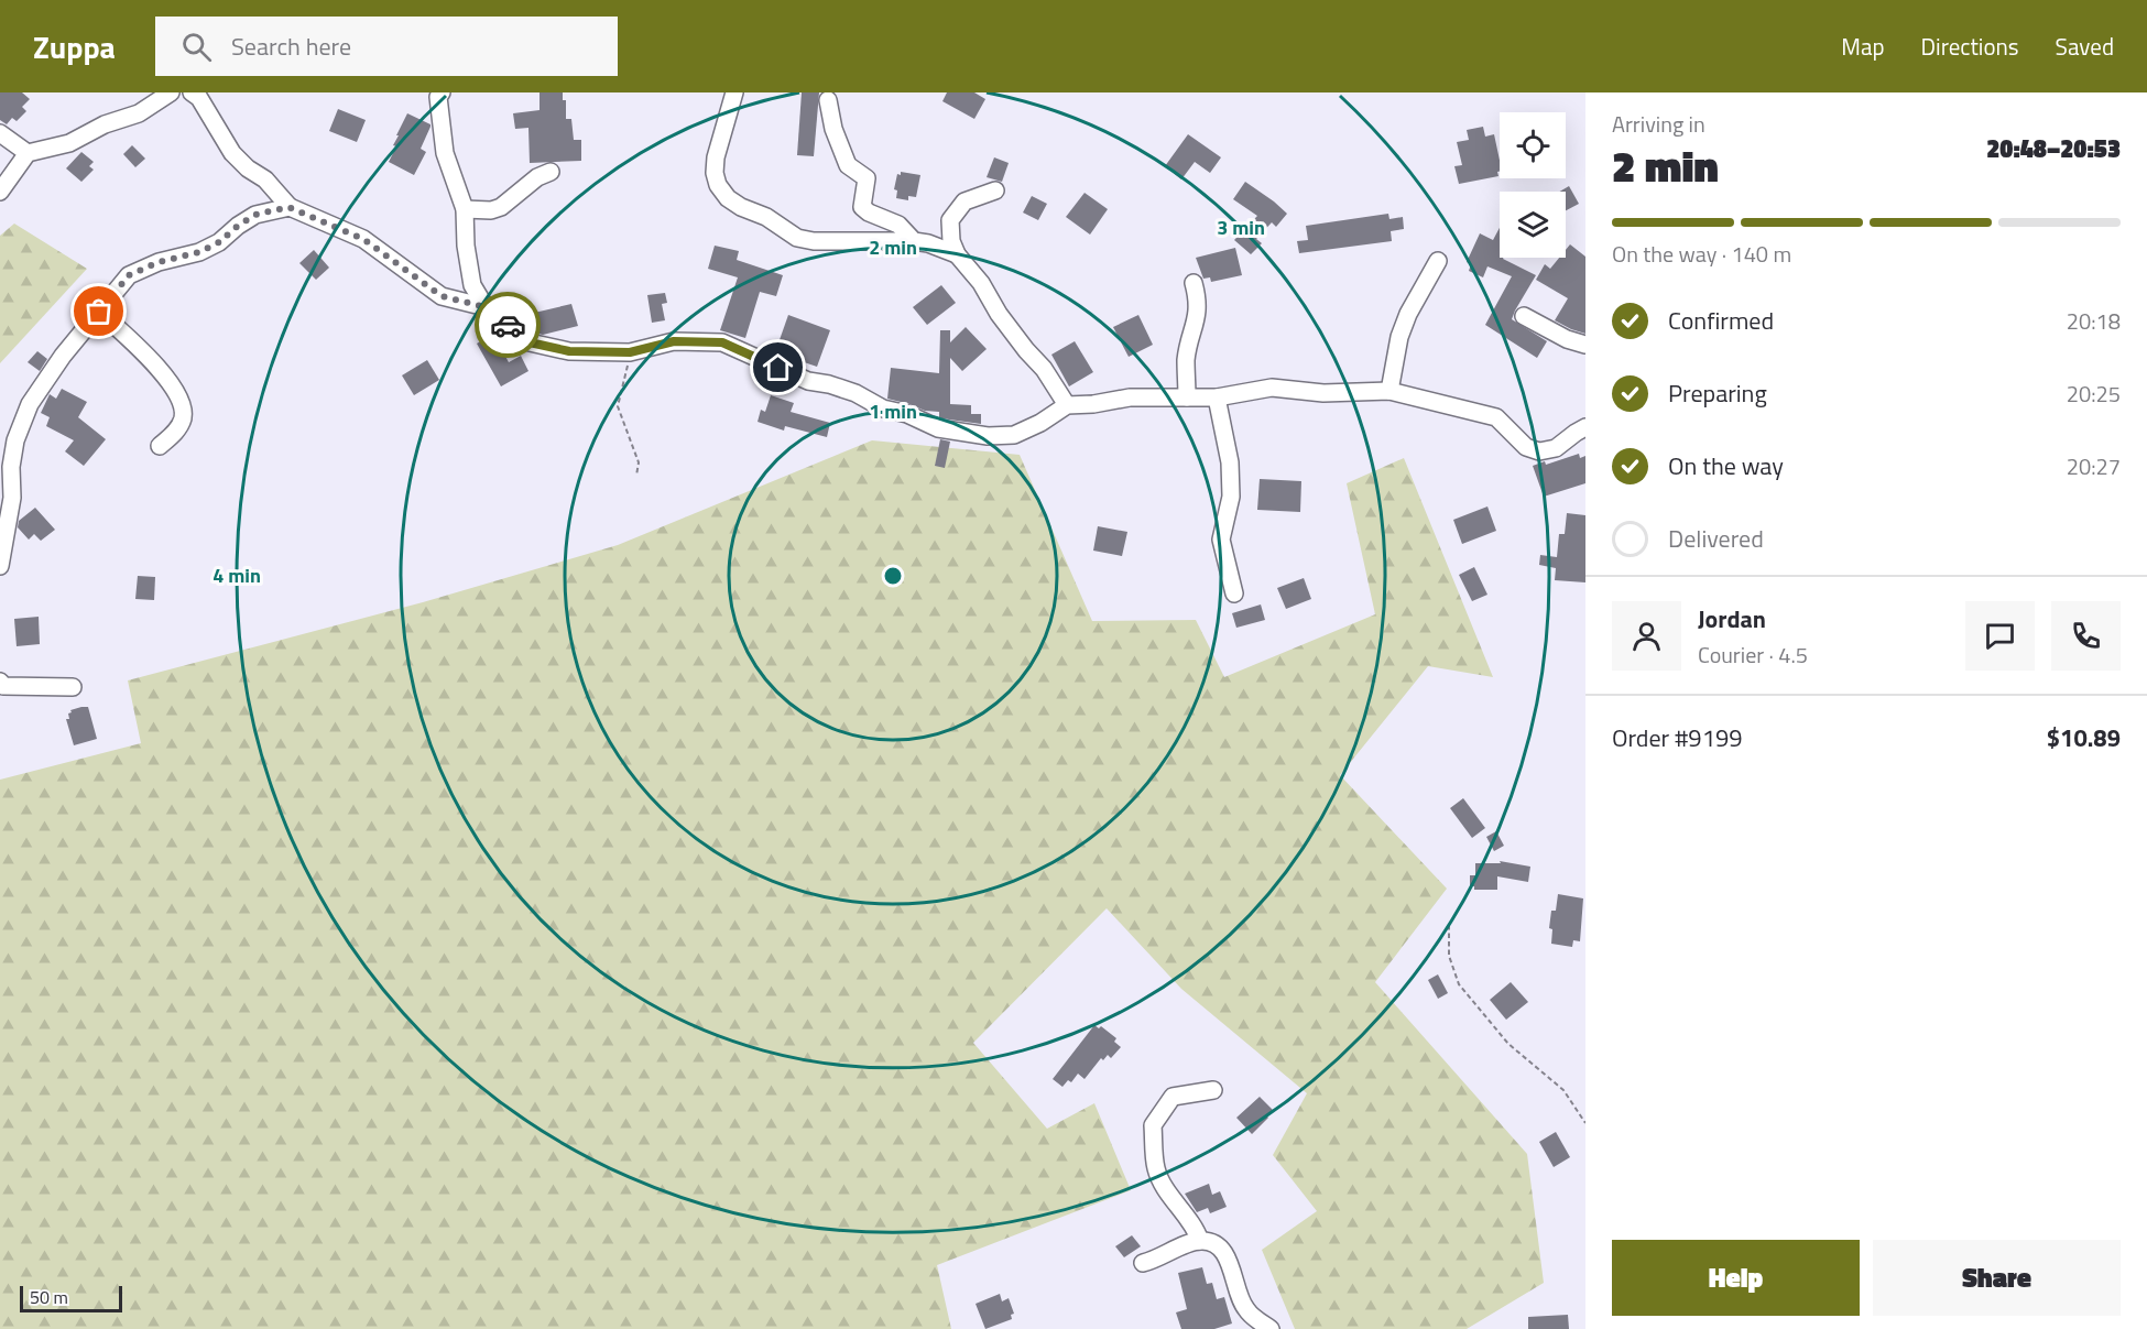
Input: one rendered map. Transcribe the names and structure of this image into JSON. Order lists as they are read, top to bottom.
{
  "scale_bar": "50 m",
  "page": {
    "header": "Zuppa",
    "search": "Search here",
    "nav": ["Map", "Directions", "Saved"],
    "heading": ["2 min", "Arriving in", "20:48–20:53"],
    "panel": [
      "Jordan",
      "Courier · 4.5",
      "Order #9199",
      "$10.89"
    ],
    "bar": "On the way · 140 m",
    "list": [
      ["Confirmed", "20:18"],
      ["Preparing", "20:25"],
      ["On the way", "20:27"],
      "Delivered"
    ],
    "buttons": ["Help", "Share"],
    "scale": "50 m"
  },
  "rings": [
    "3 min",
    "2 min",
    "1 min",
    "4 min"
  ]
}
